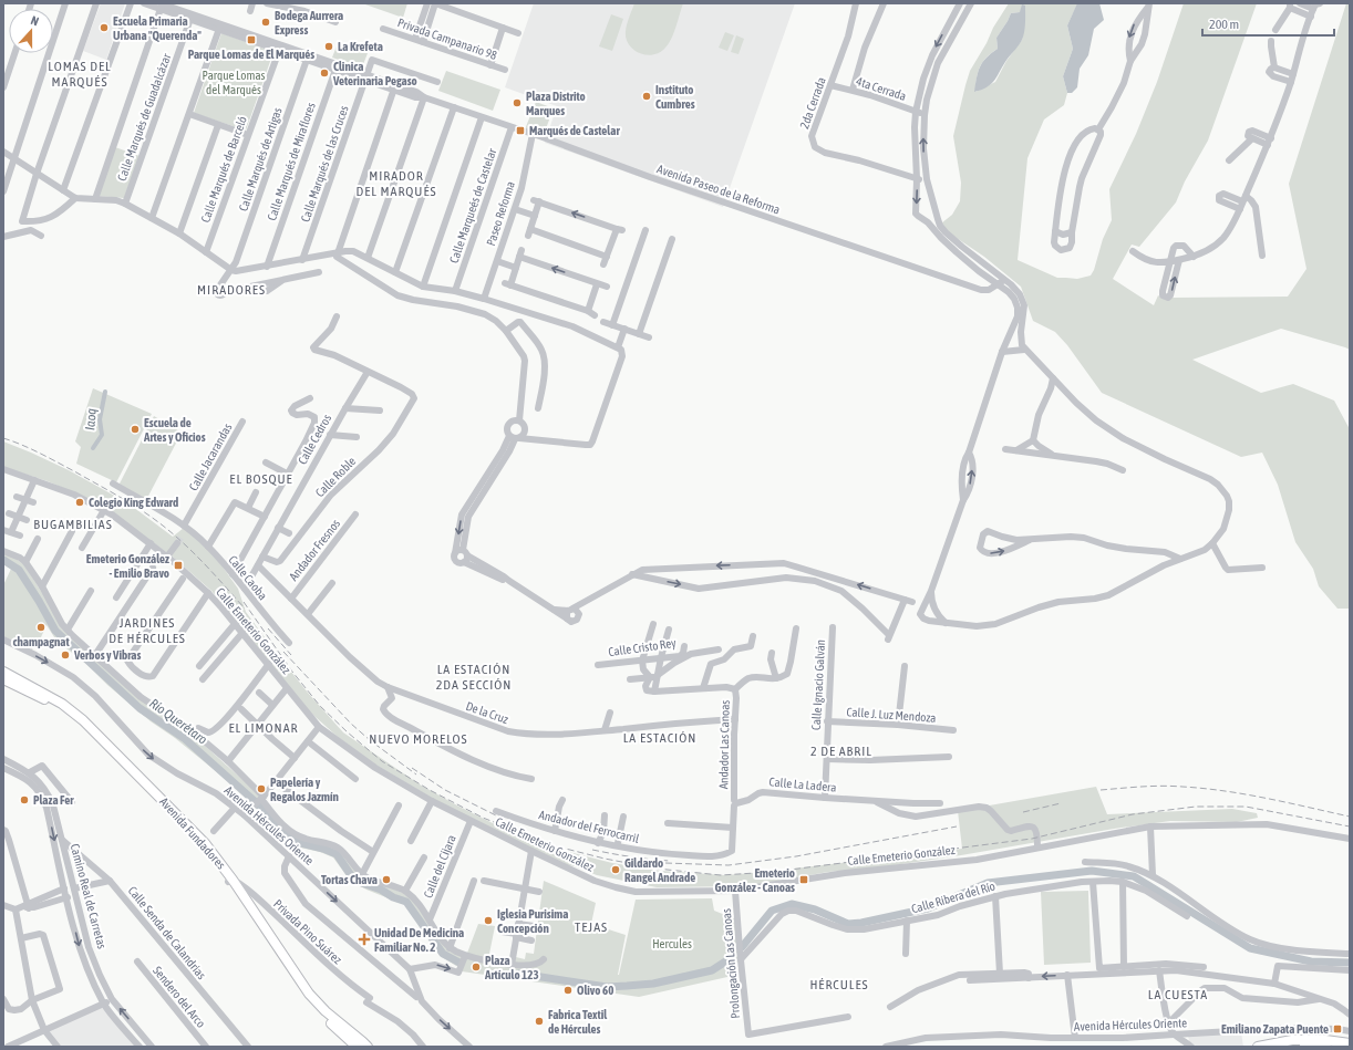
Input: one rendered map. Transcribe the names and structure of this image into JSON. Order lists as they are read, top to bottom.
{
  "streets": {
    "main road": ["Avenida Fundadores"],
    "street": [
      "Privada Campanario 98",
      "4ta Cerrada",
      "2da Cerrada",
      "Calle Marqués de Guadalcázar",
      "Calle Marqués de Artigas",
      "Calle Marqués de Miraflores",
      "Calle Marqués de las Cruces",
      "Calle Marqués de Barceló",
      "Avenida Paseo de la Reforma",
      "Calle Marqueés de Castelar",
      "Paseo Reforma",
      "Calle Cedros",
      "Calle Jacarandas",
      "Calle Roble",
      "Andador Fresnos",
      "Calle Caoba",
      "Calle Emeterio González",
      "Calle Cristo Rey",
      "Calle Ignacio Galván",
      "De la Cruz",
      "Calle J. Luz Mendoza",
      "Andador Las Canoas",
      "Calle La Ladera",
      "Avenida Hércules Oriente",
      "Andador del Ferrocarril",
      "Calle del Cíjara",
      "Camino Real de Carretas",
      "Calle Ribera del Río",
      "Privada Pino Suárez",
      "Calle Senda de Calandrias",
      "Prolongación Las Canoas",
      "Sendero del Arco"
    ]
  },
  "crossings": [
    ["4ta Cerrada", "2da Cerrada"],
    ["Calle Marqués de Guadalcázar", "Avenida Paseo de la Reforma"],
    ["Calle Marqués de Artigas", "Avenida Paseo de la Reforma"],
    ["Calle Marqués de Miraflores", "Avenida Paseo de la Reforma"],
    ["Calle Marqués de las Cruces", "Avenida Paseo de la Reforma"],
    ["Calle Marqués de Barceló", "Avenida Paseo de la Reforma"],
    ["Avenida Paseo de la Reforma", "Calle Marqueés de Castelar"],
    ["Avenida Paseo de la Reforma", "Paseo Reforma"],
    ["Calle Cedros", "Calle Roble"],
    ["Calle Cedros", "Calle Caoba"],
    ["Calle Cedros", "De la Cruz"],
    ["Calle Jacarandas", "Calle Caoba"],
    ["Andador Fresnos", "De la Cruz"],
    ["Calle Emeterio González", "Calle La Ladera"],
    ["Calle Emeterio González", "Calle del Cíjara"],
    ["Calle Emeterio González", "Prolongación Las Canoas"],
    ["Calle Ignacio Galván", "Calle J. Luz Mendoza"],
    ["Calle Ignacio Galván", "Calle La Ladera"],
    ["De la Cruz", "Andador Las Canoas"],
    ["Andador Las Canoas", "Calle La Ladera"],
    ["Andador Las Canoas", "Andador del Ferrocarril"],
    ["Avenida Fundadores", "Privada Pino Suárez"],
    ["Camino Real de Carretas", "Calle Senda de Calandrias"],
    ["Calle Ribera del Río", "Prolongación Las Canoas"]
  ],
  "districts": [
    "LOMAS DEL MARQUÉS",
    "MIRADOR DEL MARQUÉS",
    "MIRADORES",
    "EL BOSQUE",
    "BUGAMBILIAS",
    "JARDINES DE HÉRCULES",
    "LA ESTACIÓN 2DA SECCIÓN",
    "EL LIMONAR",
    "LA ESTACIÓN",
    "NUEVO MORELOS",
    "2 DE ABRIL",
    "TEJAS",
    "HÉRCULES",
    "LA CUESTA"
  ],
  "water": ["Iaoq", "Río Querétaro"],
  "parks": ["Parque Lomas del Marqués", "Hercules"],
  "places": {
    "other": [
      "Bodega Aurrera Express",
      "Escuela Primaria Urbana \"Querenda\"",
      "La Krefeta",
      "Clinica Veterinaria Pegaso",
      "Instituto Cumbres",
      "Plaza Distrito Marques",
      "Escuela de Artes y Oficios",
      "Colegio King Edward",
      "champagnat",
      "Verbos y Vibras",
      "Papelería y Regalos Jazmín",
      "Plaza Fer",
      "Gildardo Rangel Andrade",
      "Tortas Chava",
      "Iglesia Purisima Concepción",
      "Plaza Artículo 123",
      "Olivo 60",
      "Fabrica Textil de Hércules"
    ],
    "transit": [
      "Parque Lomas de El Marqués",
      "Marqués de Castelar",
      "Emeterio González - Emilio Bravo",
      "Emeterio González - Canoas",
      "Emiliano Zapata Puente"
    ],
    "health": ["Unidad De Medicina Familiar No. 2"]
  },
  "scale_bar": "200 m",
  "north": "top"
}
